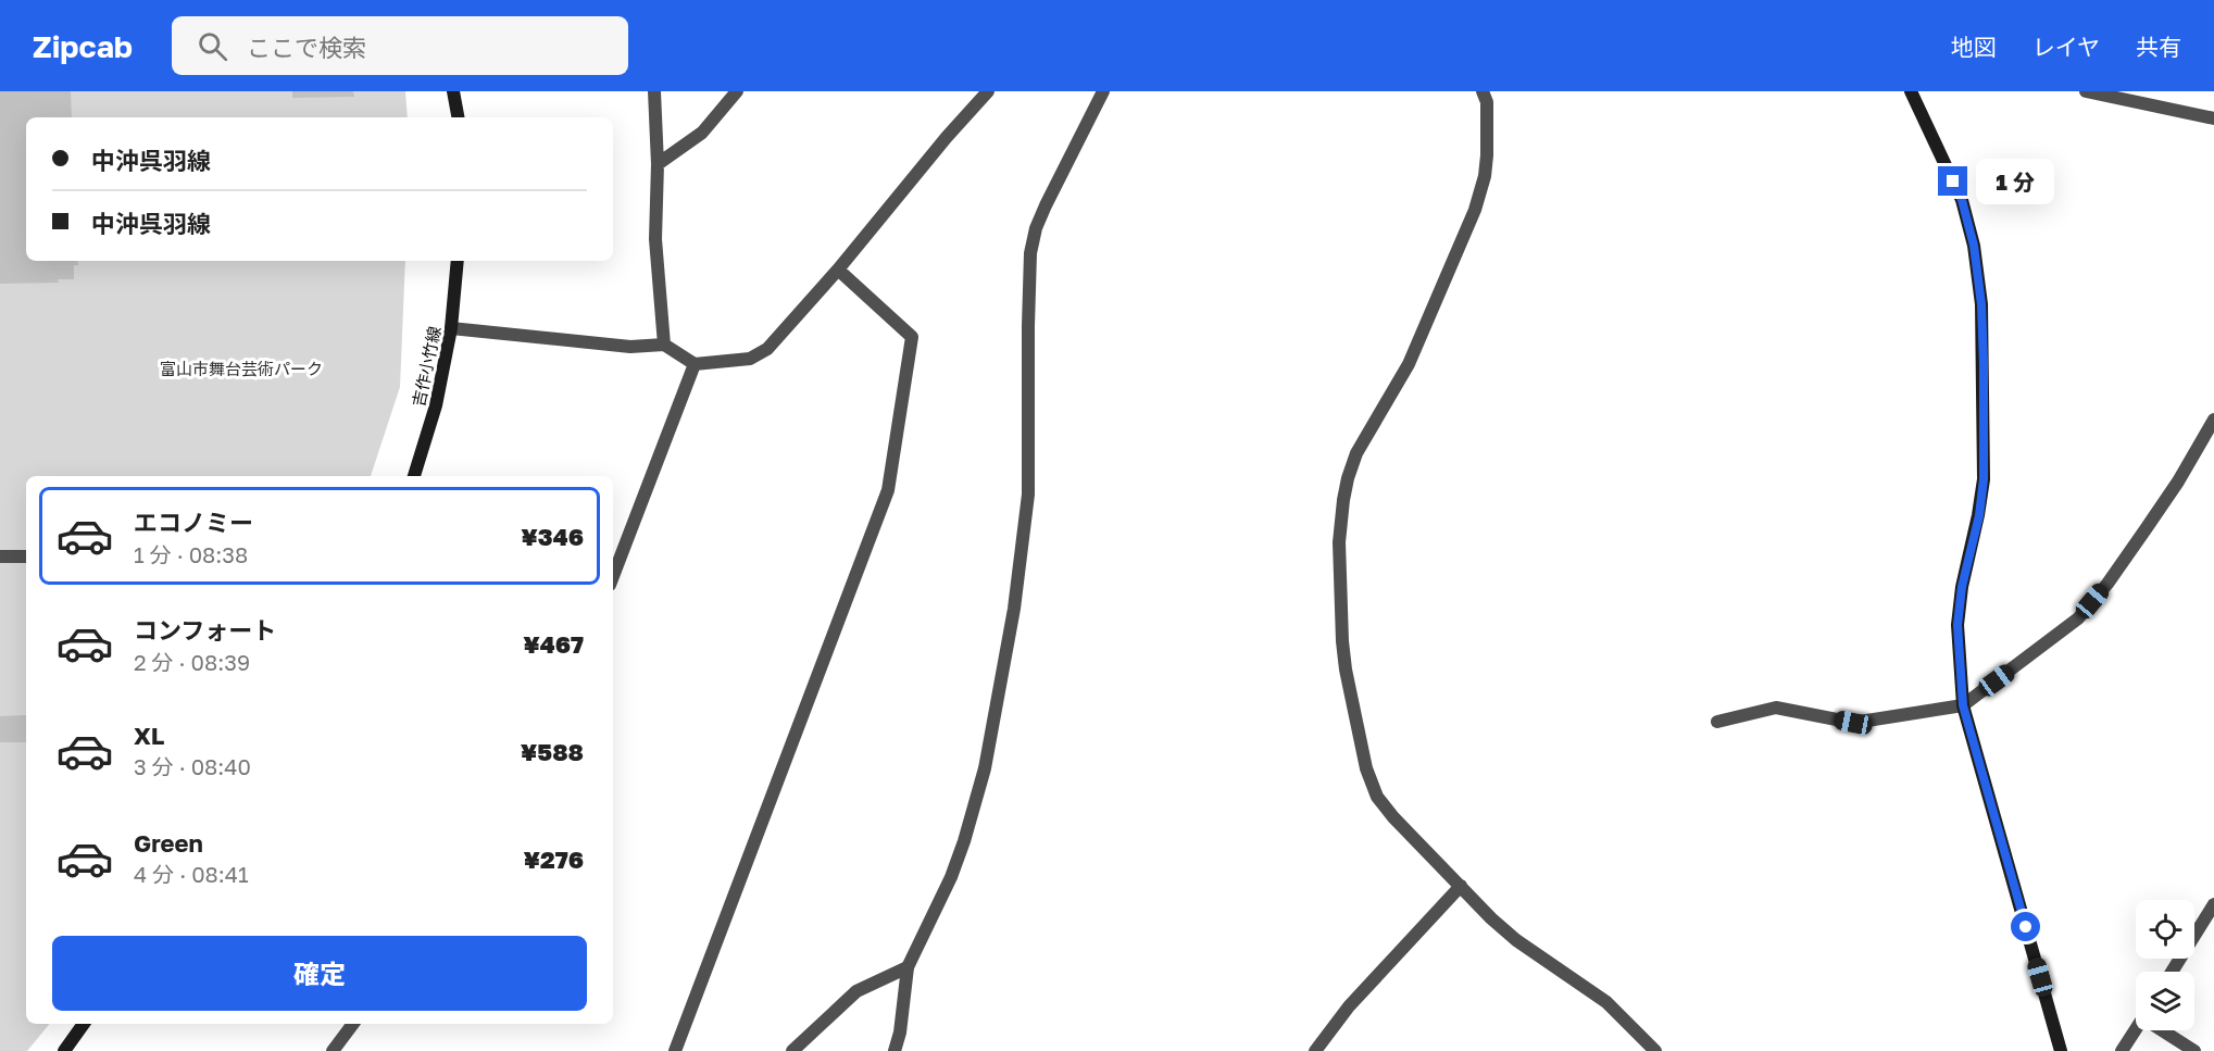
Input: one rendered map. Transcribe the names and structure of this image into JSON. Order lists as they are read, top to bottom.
{
  "streets": {
    "main road": ["吉作小竹線"]
  },
  "parks": ["富山市舞台芸術パーク"],
  "page": {
    "header": "Zipcab",
    "search": "ここで検索",
    "nav": ["地図", "レイヤ", "共有"],
    "banner": ["中沖呉羽線", "中沖呉羽線"],
    "bubble": "1 分",
    "list": [
      {
        "name": "エコノミー",
        "note": "1 分 · 08:38",
        "value": "¥346"
      },
      {
        "name": "コンフォート",
        "note": "2 分 · 08:39",
        "value": "¥467"
      },
      {
        "name": "XL",
        "note": "3 分 · 08:40",
        "value": "¥588"
      },
      {
        "name": "Green",
        "note": "4 分 · 08:41",
        "value": "¥276"
      }
    ],
    "buttons": "確定"
  }
}
